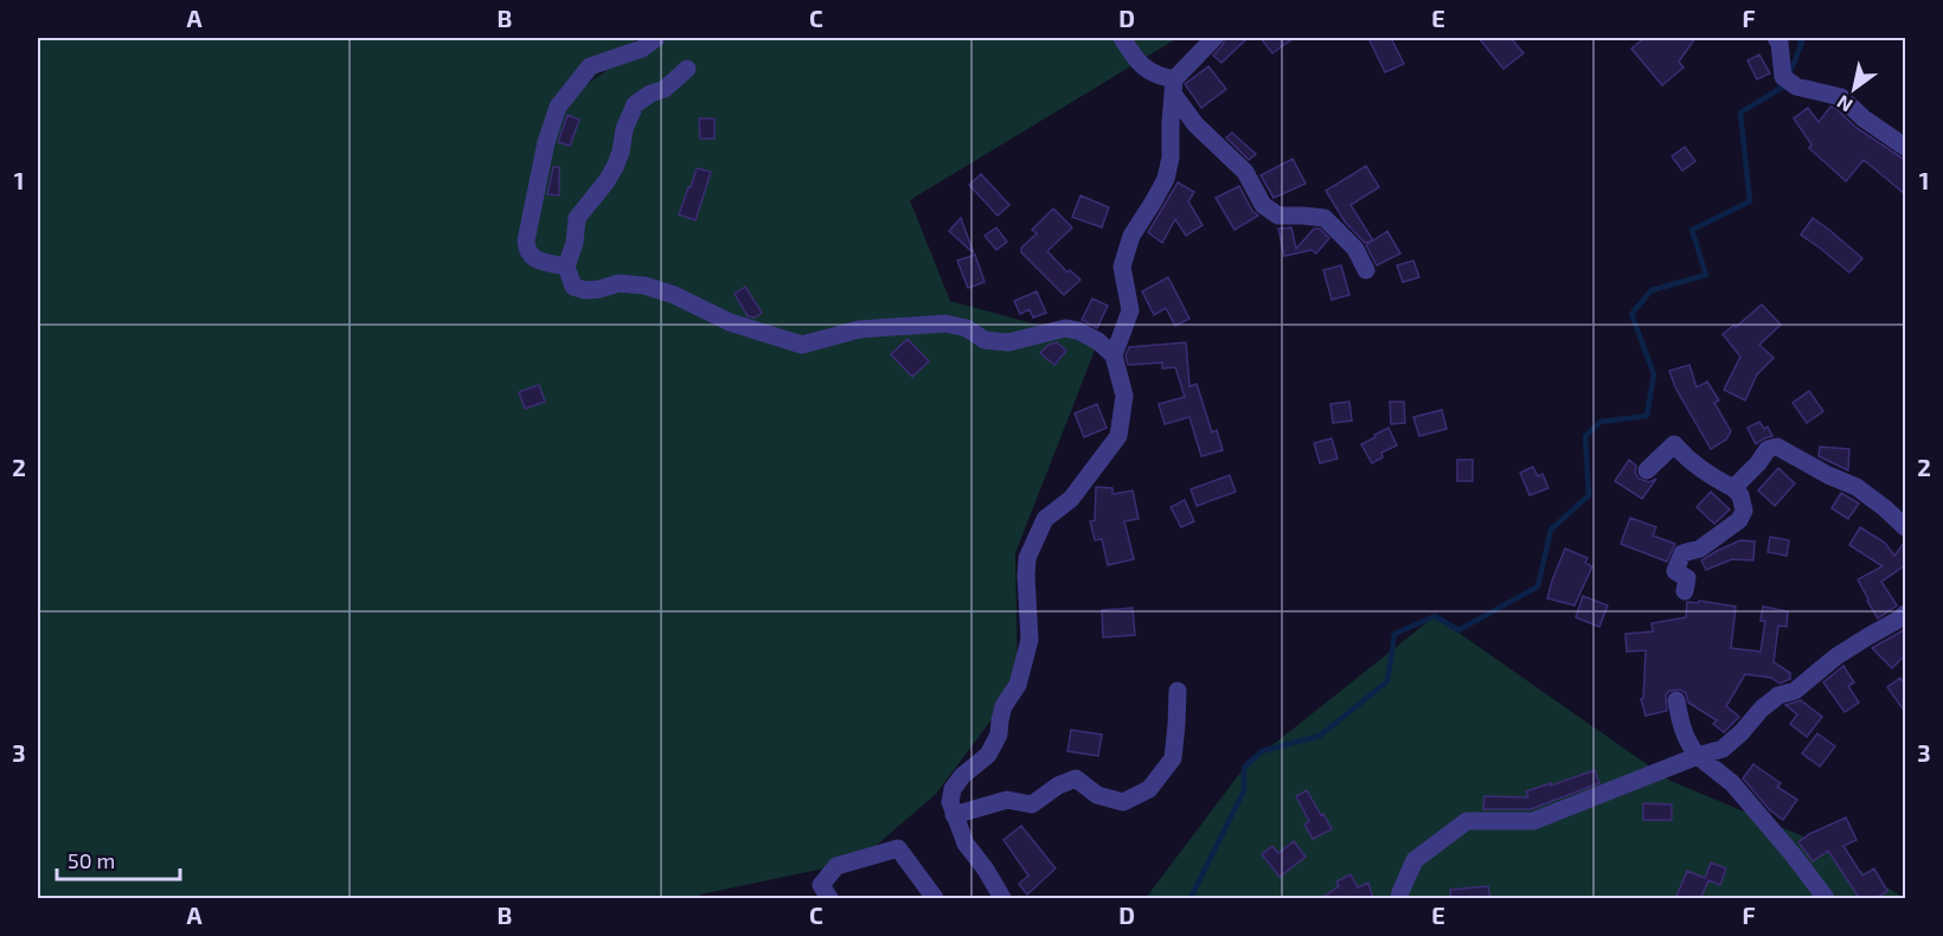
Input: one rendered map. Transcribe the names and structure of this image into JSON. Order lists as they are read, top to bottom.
{
  "scale_bar": "50 m",
  "north": "bottom left",
  "grid": {
    "columns": [
      "A",
      "B",
      "C",
      "D",
      "E",
      "F"
    ],
    "rows": ["1", "2", "3"]
  }
}
